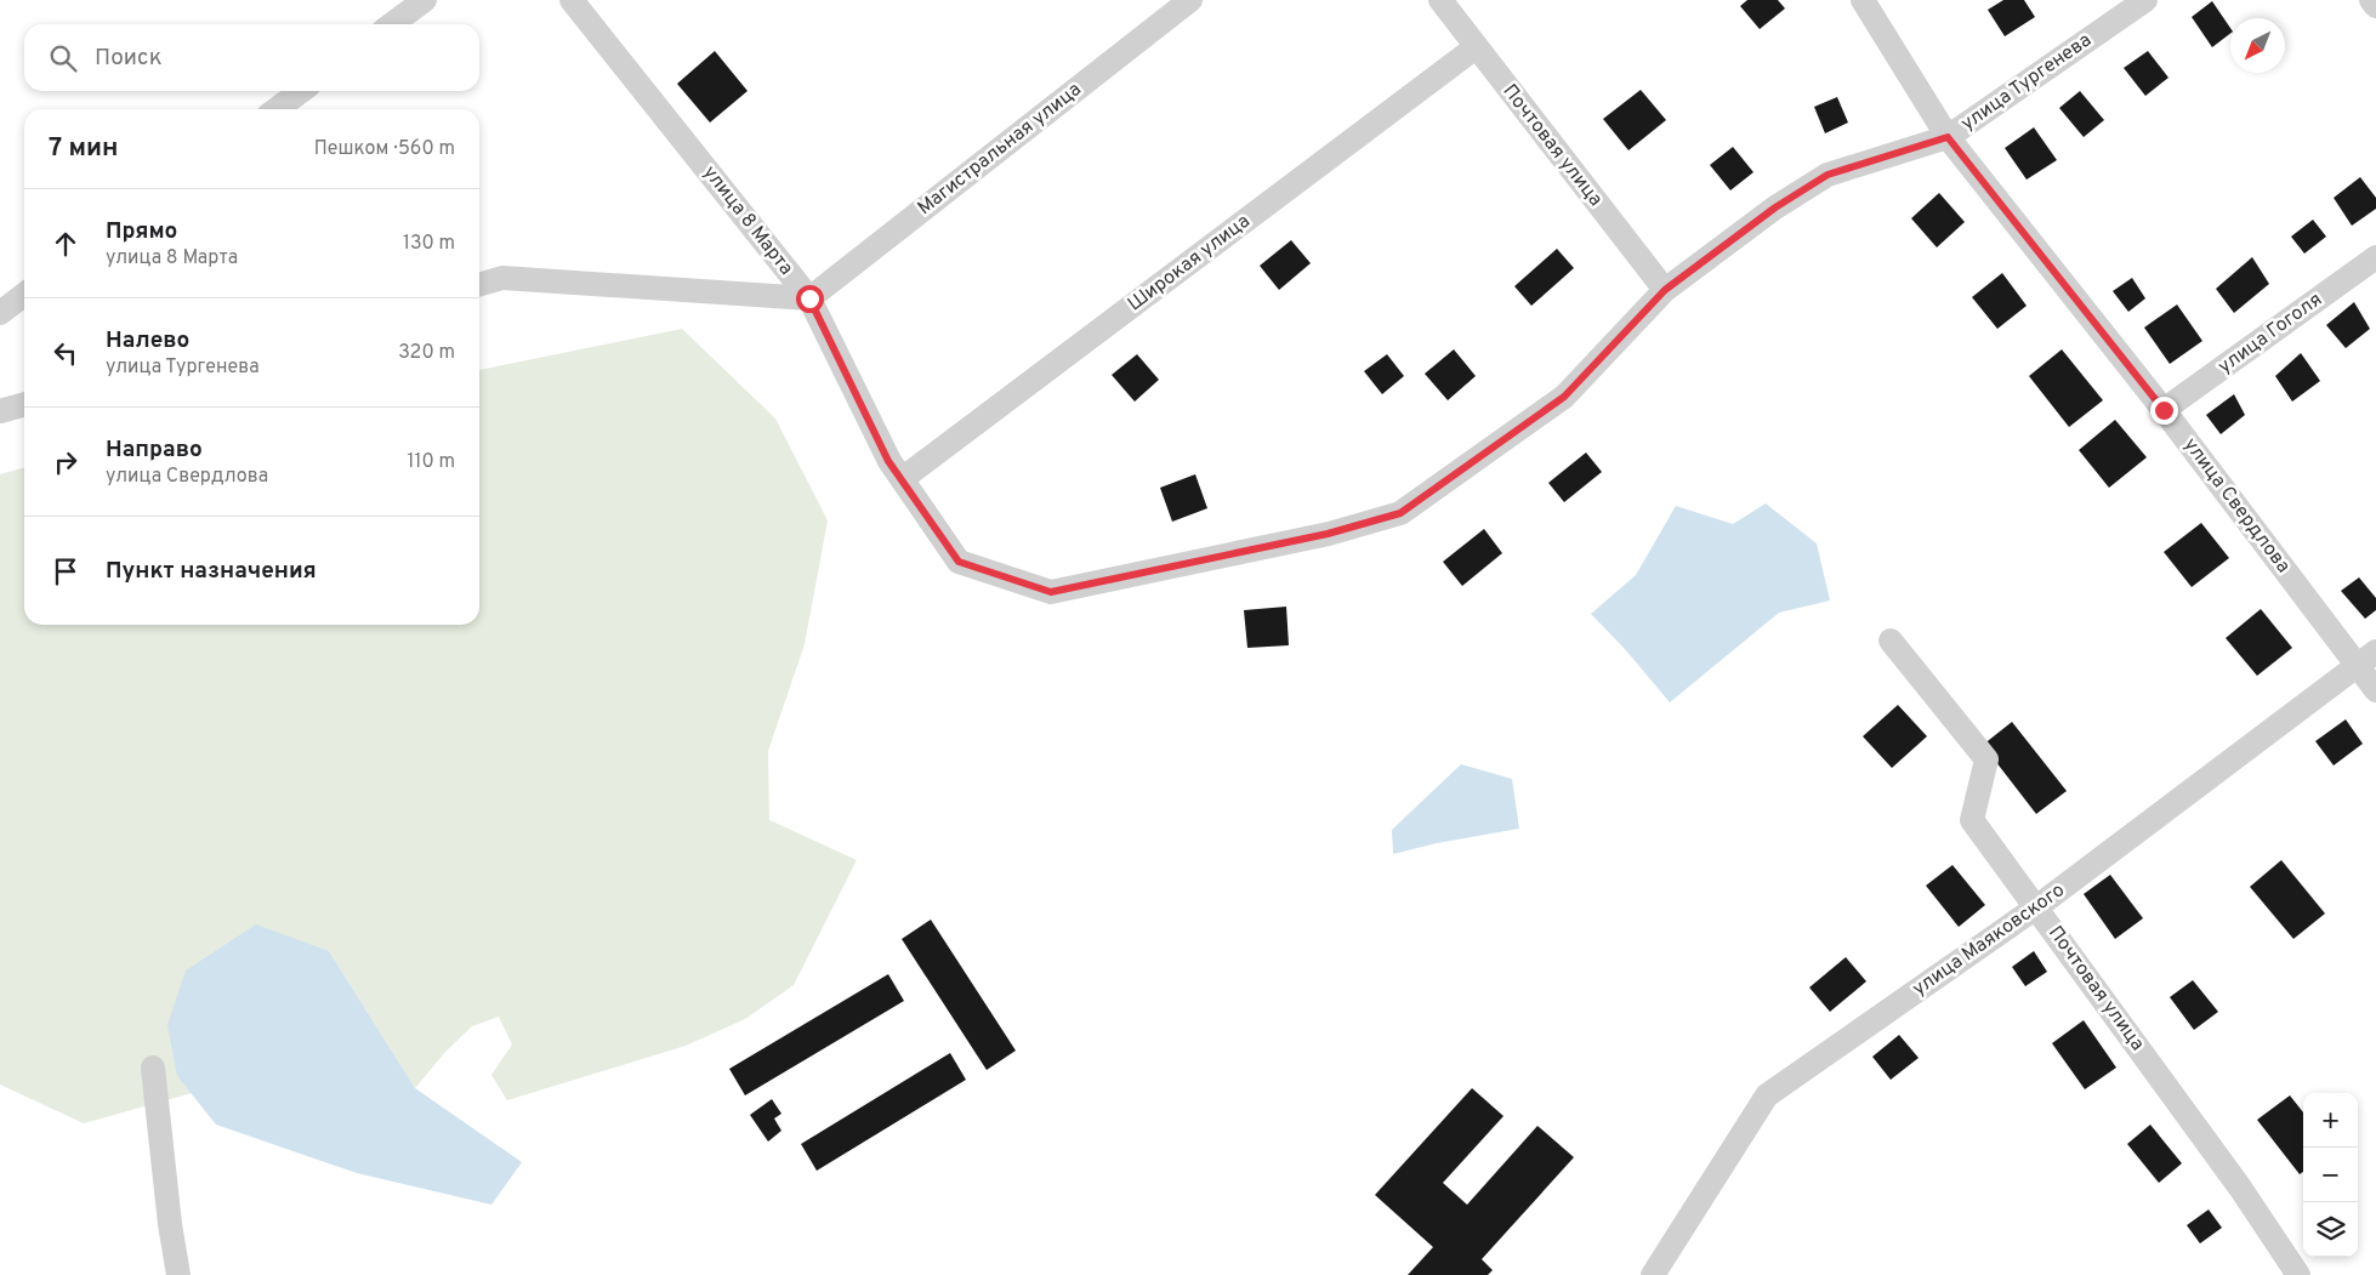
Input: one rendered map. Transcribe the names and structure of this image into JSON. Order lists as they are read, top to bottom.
{
  "streets": {
    "street": [
      "улица Тургенева",
      "Почтовая улица",
      "Магистральная улица",
      "улица 8 Марта",
      "Широкая улица",
      "улица Гоголя",
      "улица Свердлова",
      "улица Маяковского"
    ]
  },
  "crossings": [
    ["улица Тургенева", "Почтовая улица"],
    ["улица Тургенева", "улица 8 Марта"],
    ["улица Тургенева", "улица Свердлова"],
    ["Почтовая улица", "Широкая улица"],
    ["Почтовая улица", "улица Маяковского"],
    ["Магистральная улица", "улица 8 Марта"],
    ["улица 8 Марта", "Широкая улица"],
    ["улица Гоголя", "улица Свердлова"],
    ["улица Свердлова", "улица Маяковского"]
  ],
  "north": "bottom left",
  "page": {
    "search": "Поиск",
    "heading": ["7 мин", "Пешком · 560 m"],
    "list": [
      ["Прямо", "улица 8 Марта", "130 m"],
      ["Налево", "улица Тургенева", "320 m"],
      ["Направо", "улица Свердлова", "110 m"],
      "Пункт назначения"
    ],
    "map_buttons": ["+", "−"]
  }
}
